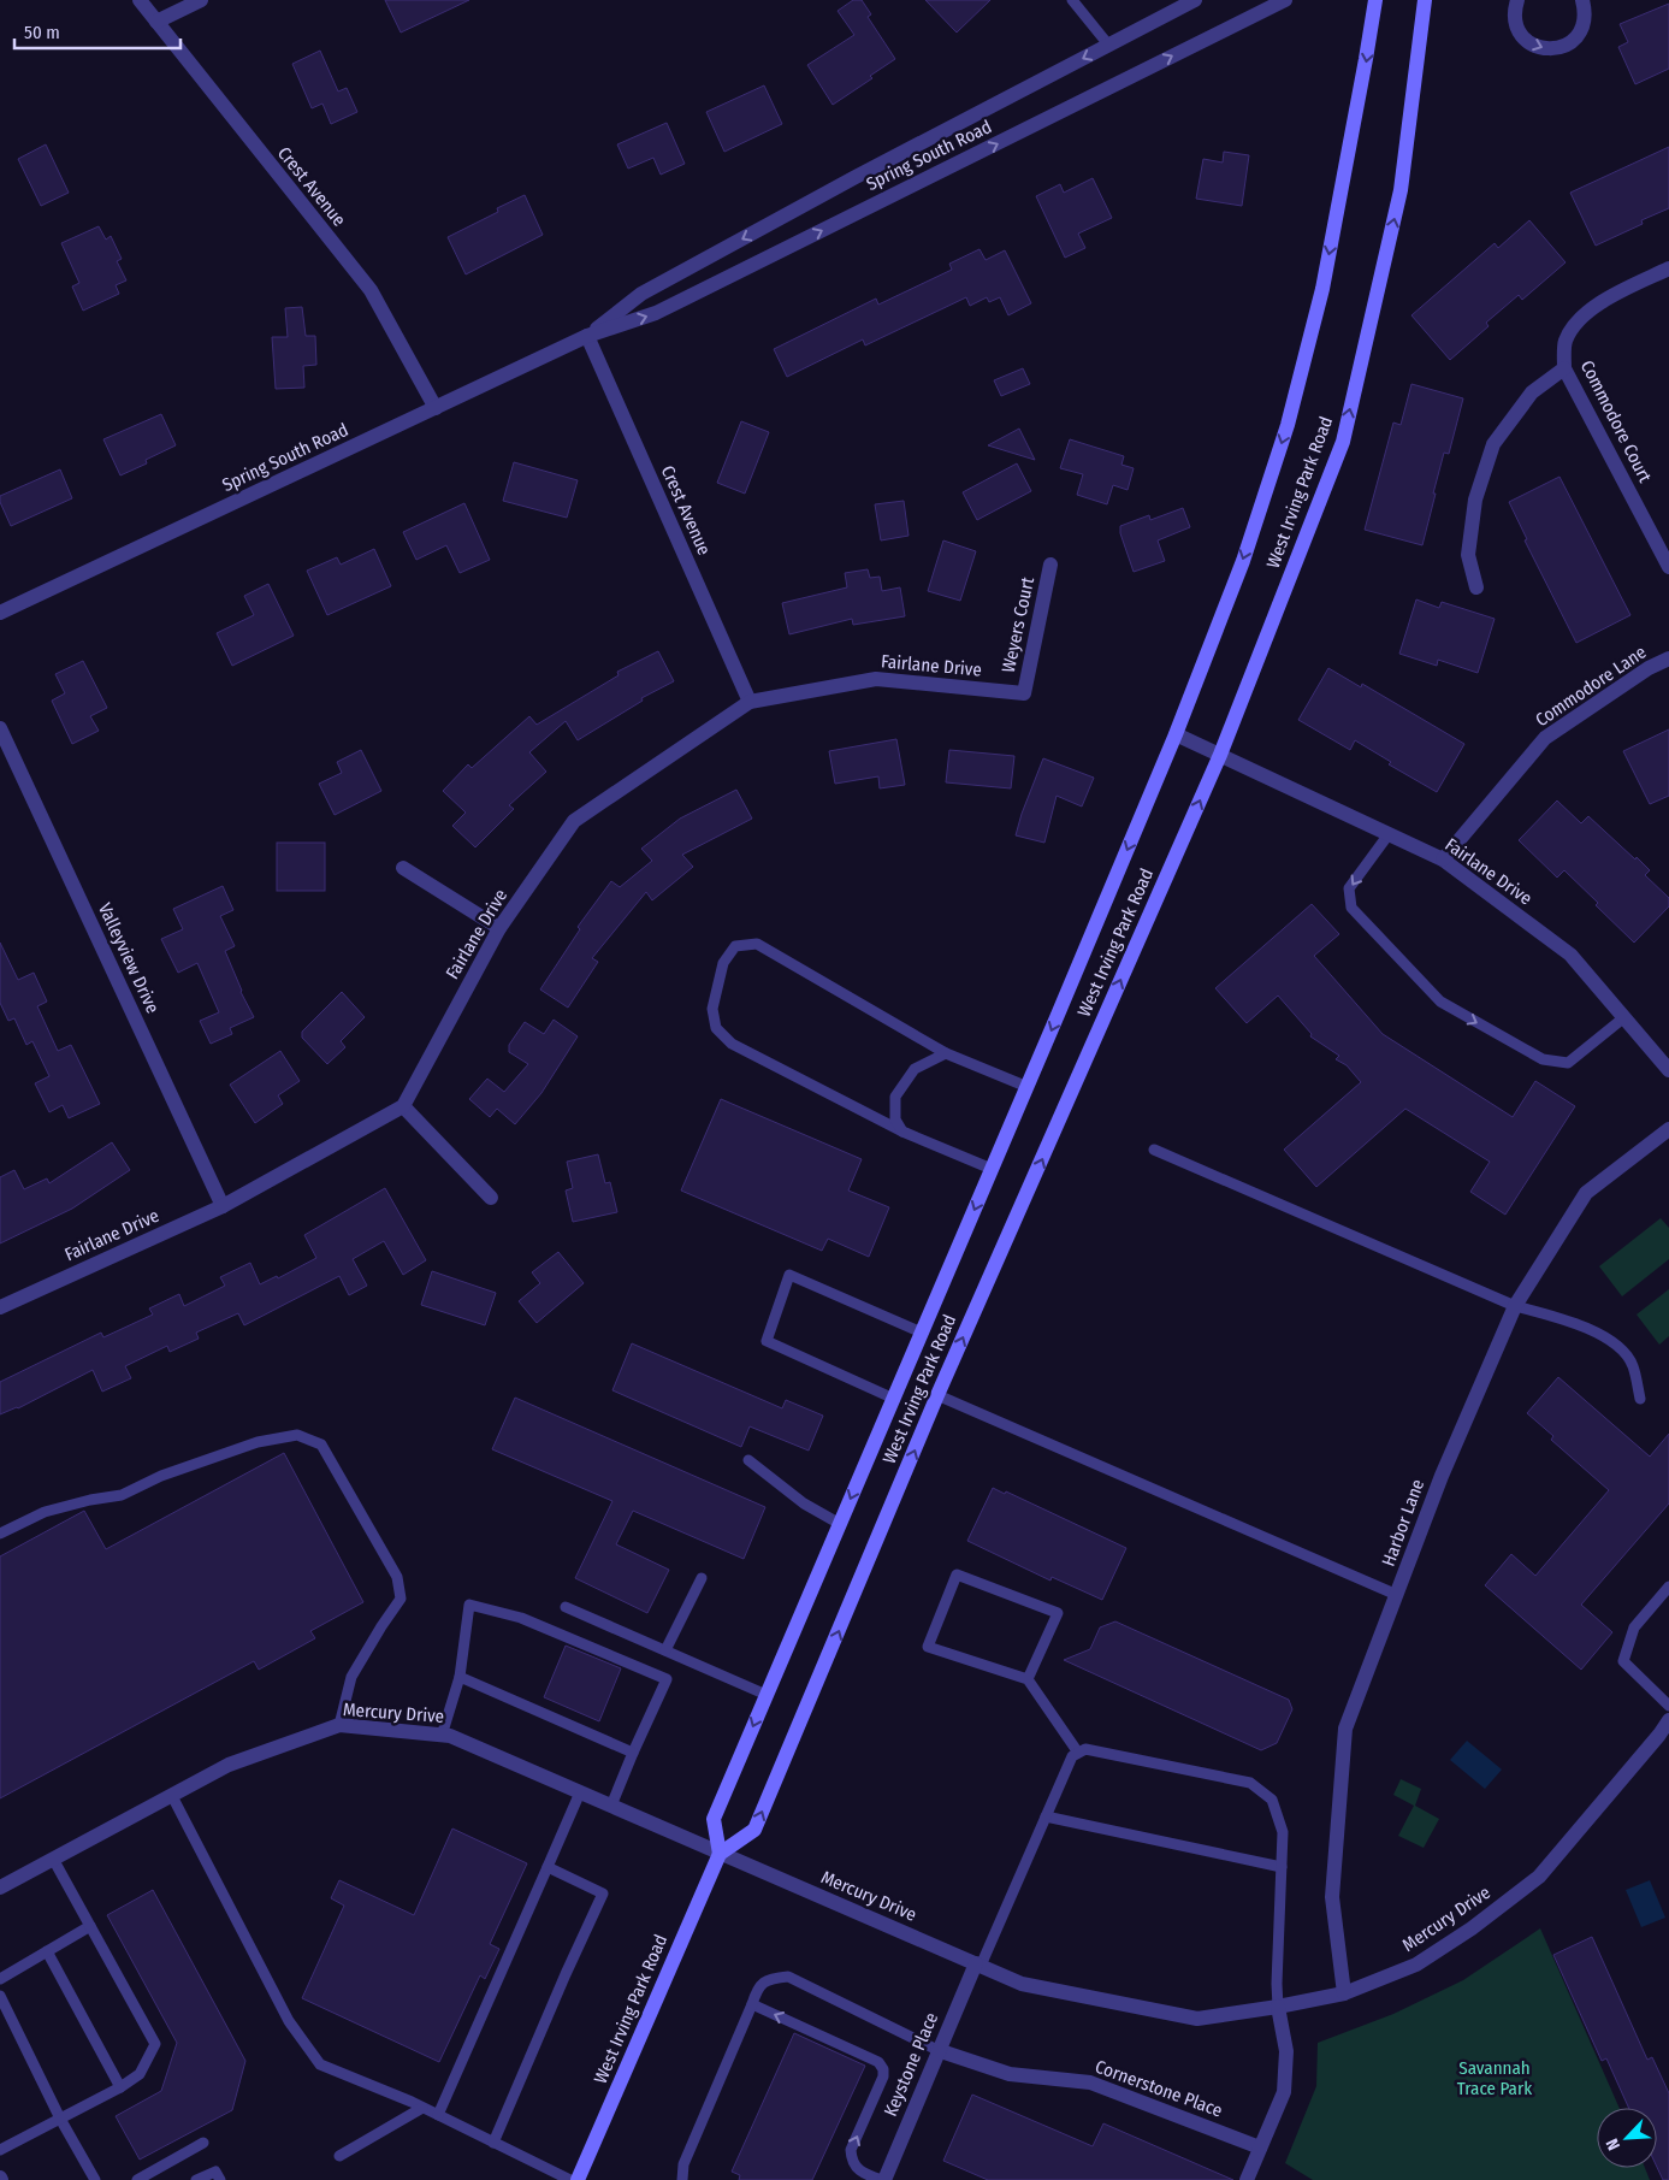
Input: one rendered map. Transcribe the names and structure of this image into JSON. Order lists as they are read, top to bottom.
{
  "streets": {
    "main road": ["West Irving Park Road"],
    "street": [
      "Spring South Road",
      "Crest Avenue",
      "Commodore Court",
      "Weyers Court",
      "Fairlane Drive",
      "Commodore Lane",
      "Valleyview Drive",
      "Harbor Lane",
      "Mercury Drive",
      "Keystone Place",
      "Cornerstone Place"
    ]
  },
  "crossings": [
    ["Spring South Road", "Crest Avenue"],
    ["Crest Avenue", "Fairlane Drive"],
    ["West Irving Park Road", "Fairlane Drive"],
    ["West Irving Park Road", "Mercury Drive"],
    ["Weyers Court", "Fairlane Drive"],
    ["Fairlane Drive", "Commodore Lane"],
    ["Fairlane Drive", "Valleyview Drive"],
    ["Harbor Lane", "Mercury Drive"],
    ["Mercury Drive", "Keystone Place"],
    ["Keystone Place", "Cornerstone Place"]
  ],
  "parks": ["Savannah Trace Park"],
  "scale_bar": "50 m",
  "north": "bottom left"
}
